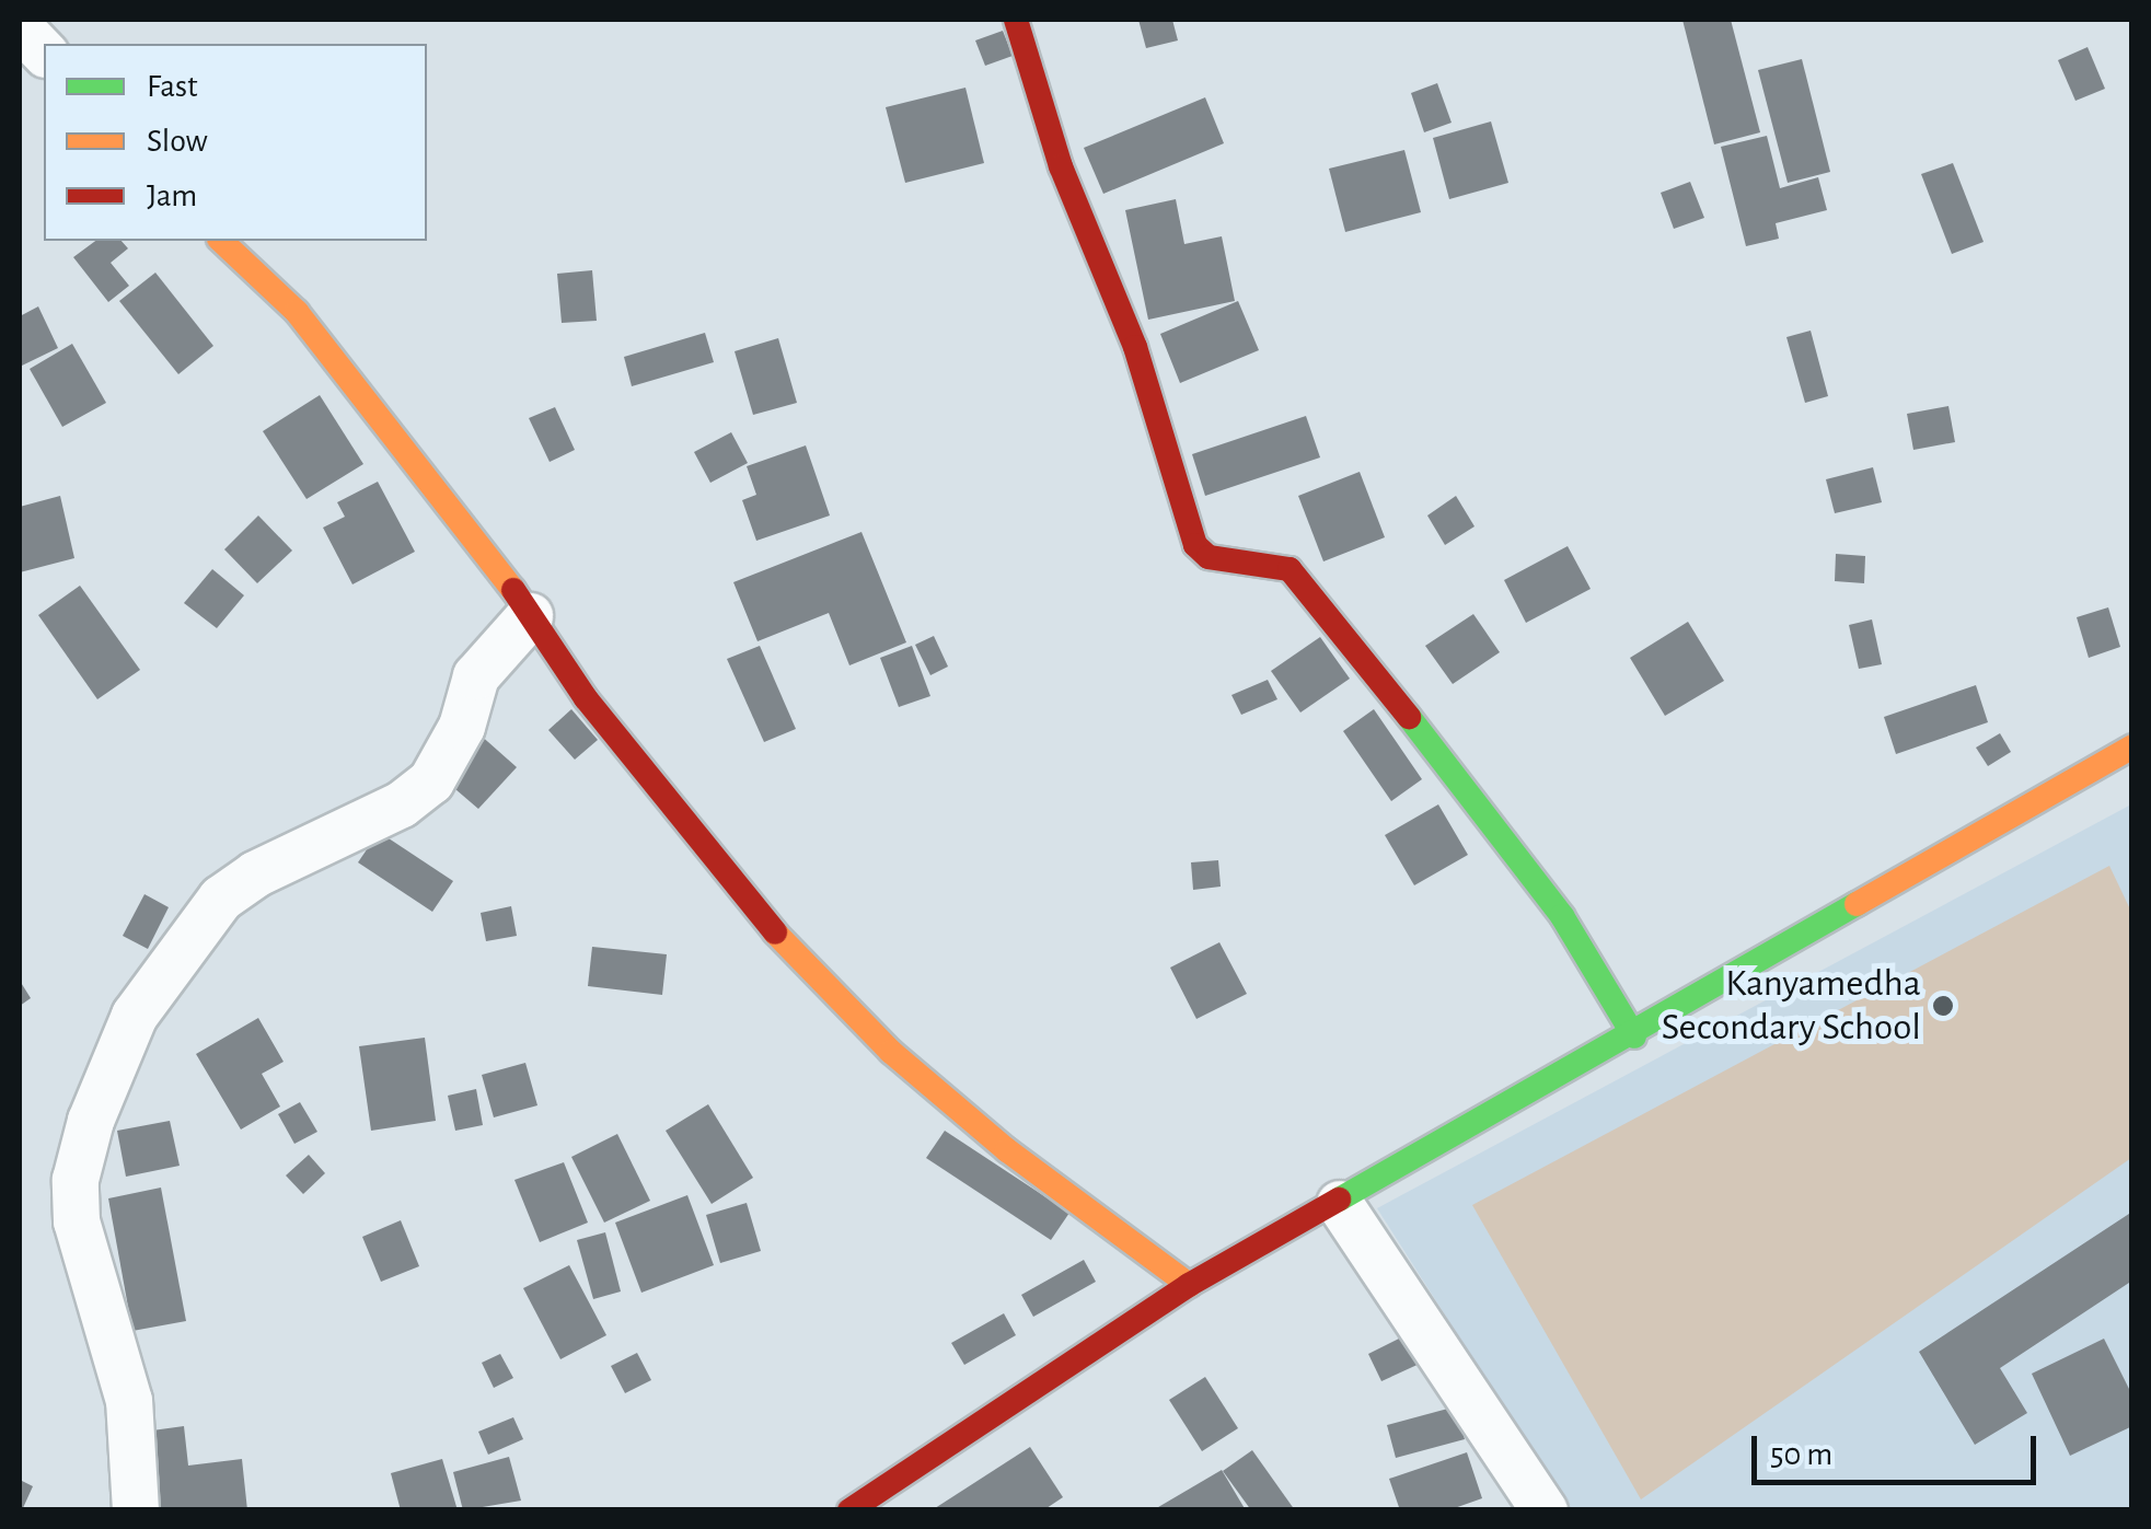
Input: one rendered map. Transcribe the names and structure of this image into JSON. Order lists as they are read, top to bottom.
{
  "places": ["Kanyamedha Secondary School"],
  "legend": ["Fast", "Slow", "Jam"],
  "scale_bar": "50 m"
}
